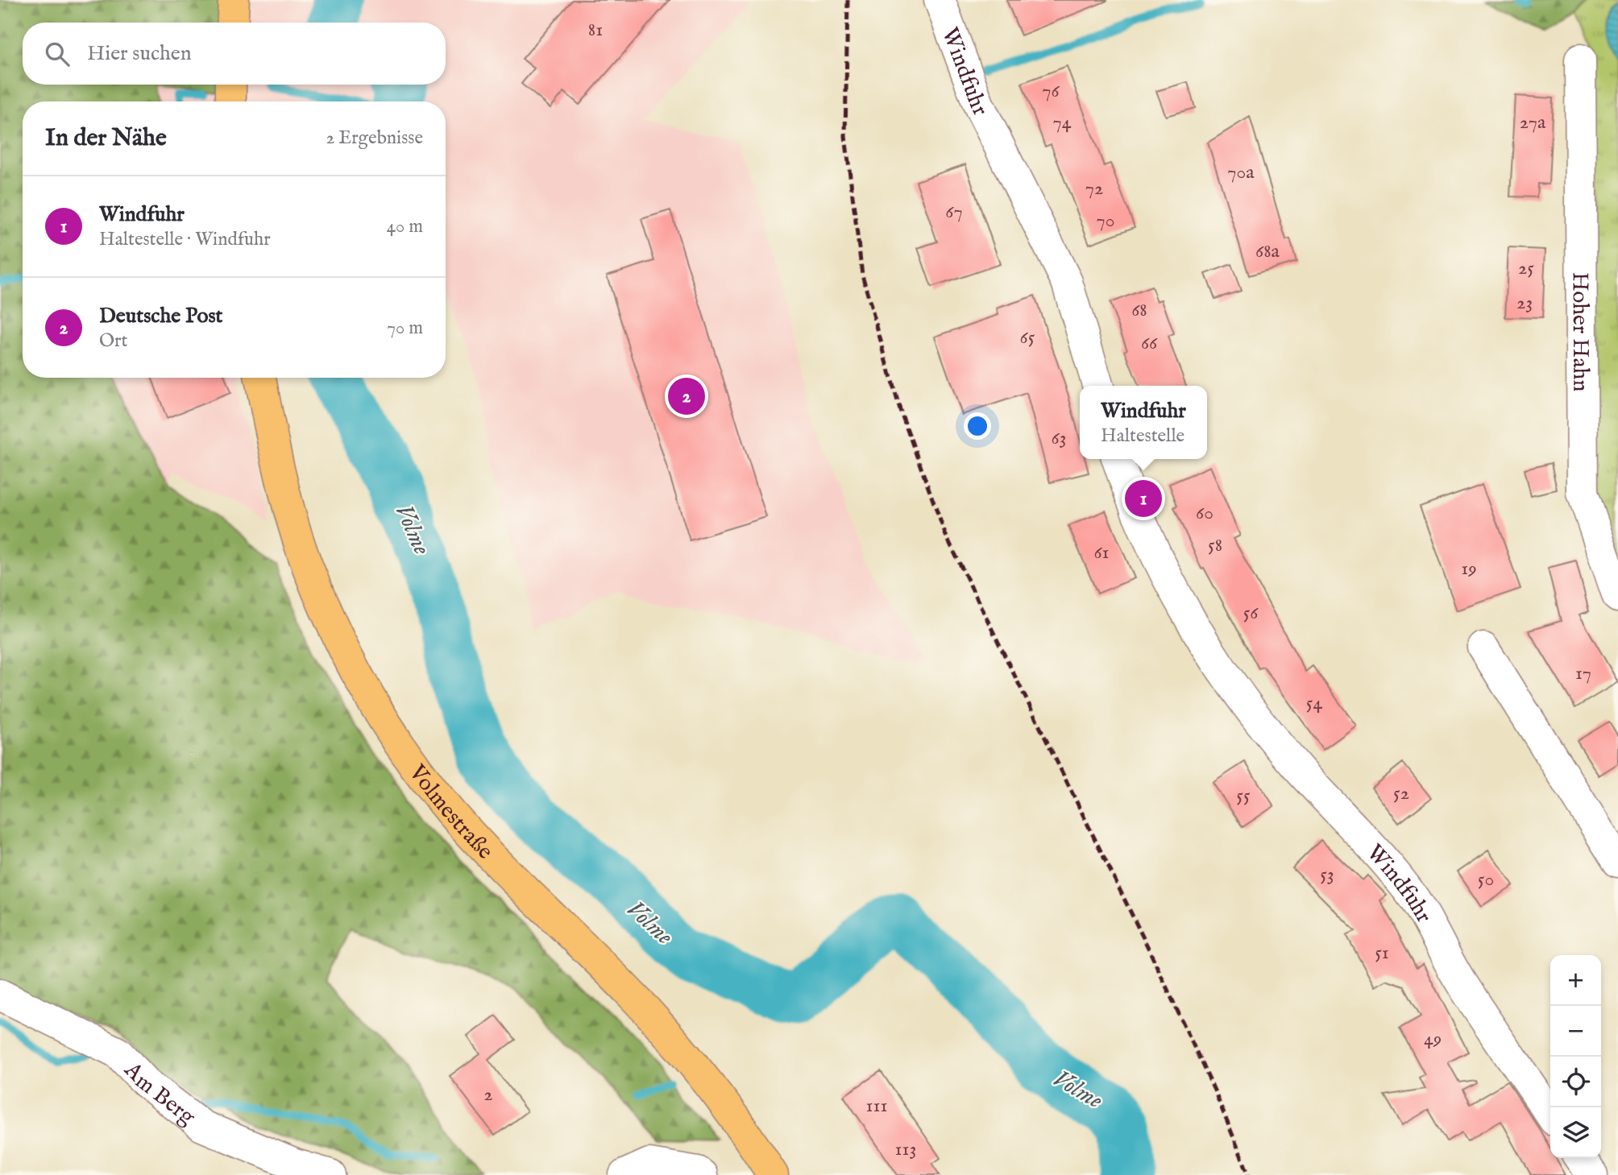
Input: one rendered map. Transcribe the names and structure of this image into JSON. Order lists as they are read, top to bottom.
{
  "streets": {
    "main road": ["Volmestraße"],
    "street": ["Windfuhr", "Hoher Hahn", "Am Berg"]
  },
  "water": ["Volme"],
  "house_numbers": [
    "81",
    "76",
    "74",
    "27a",
    "70a",
    "72",
    "67",
    "70",
    "68a",
    "25",
    "23",
    "68",
    "65",
    "66",
    "63",
    "60",
    "58",
    "61",
    "19",
    "56",
    "17",
    "54",
    "52",
    "55",
    "53",
    "50",
    "51",
    "49",
    "2",
    "111",
    "113"
  ],
  "page": {
    "search": "Hier suchen",
    "heading": ["In der Nähe", "2 Ergebnisse"],
    "list": [
      {
        "mark": "1",
        "name": "Windfuhr",
        "note": "Haltestelle · Windfuhr",
        "value": "40 m"
      },
      {
        "mark": "2",
        "name": "Deutsche Post",
        "note": "Ort",
        "value": "70 m"
      }
    ],
    "pins": ["2", "1"],
    "popup": ["Windfuhr", "Haltestelle"],
    "map_buttons": ["+", "−"]
  }
}
